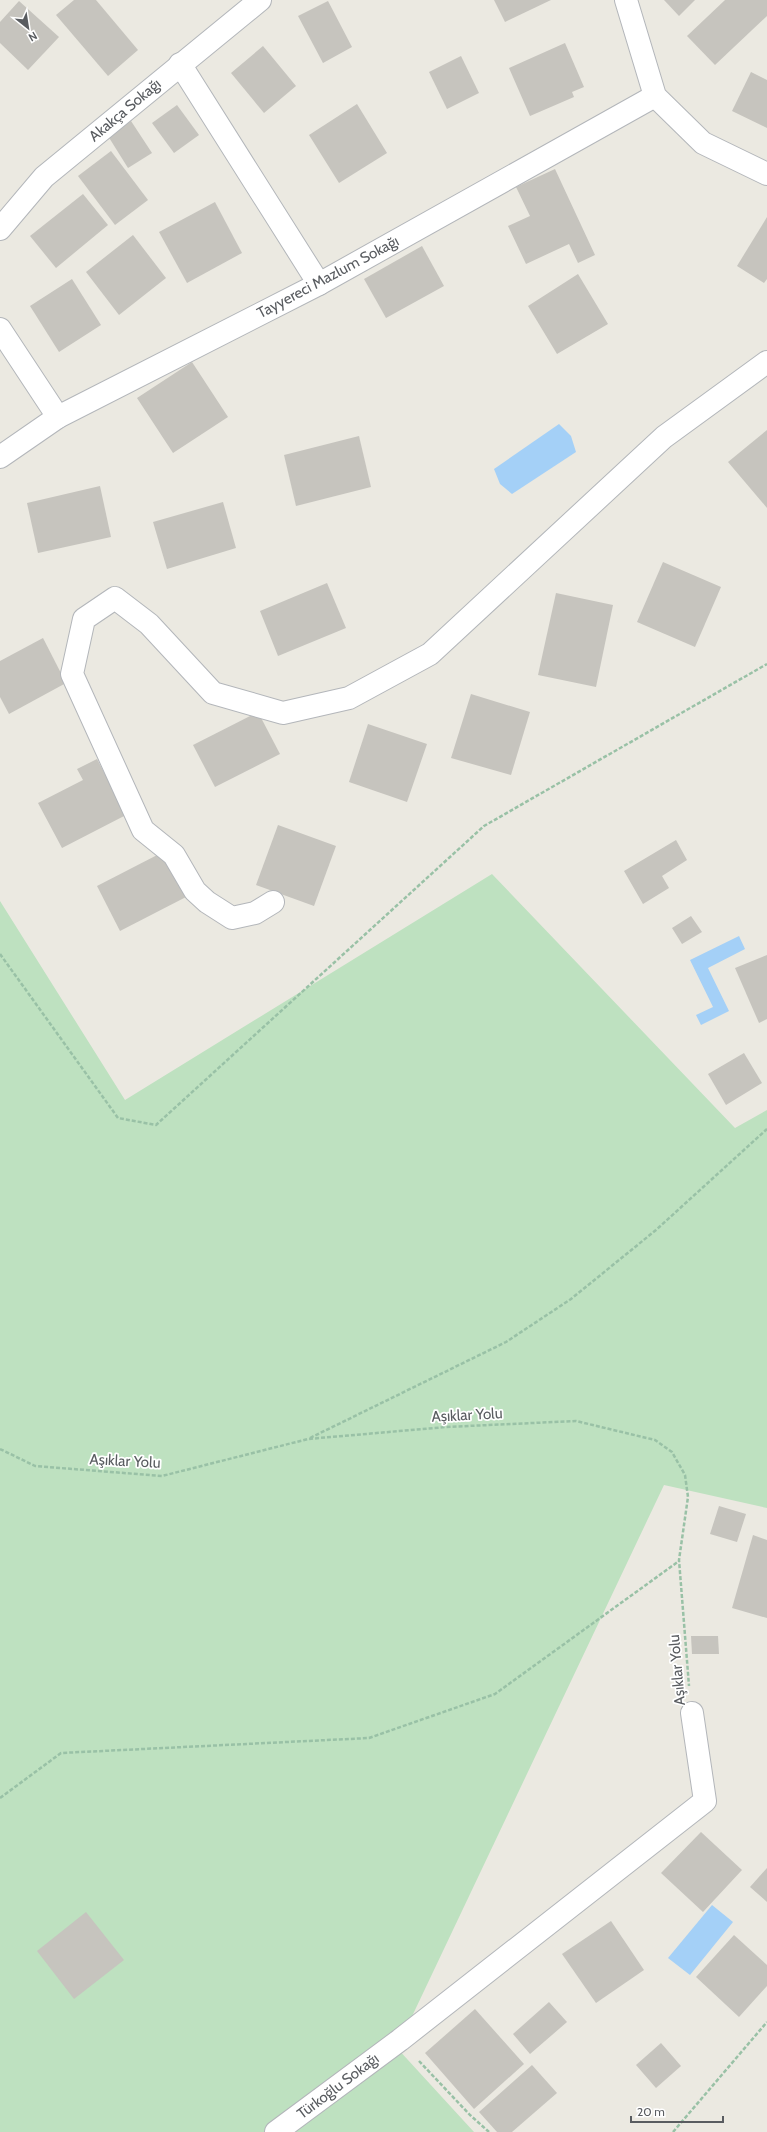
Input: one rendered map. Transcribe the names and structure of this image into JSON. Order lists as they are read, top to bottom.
{
  "streets": {
    "street": ["Akakça Sokağı", "Tayyereci Mazlum Sokağı", "Türkoğlu Sokağı"],
    "path": ["Aşıklar Yolu"]
  },
  "crossings": [
    ["Aşıklar Yolu", "Türkoğlu Sokağı"]
  ],
  "scale_bar": "20 m",
  "north": "bottom right"
}
